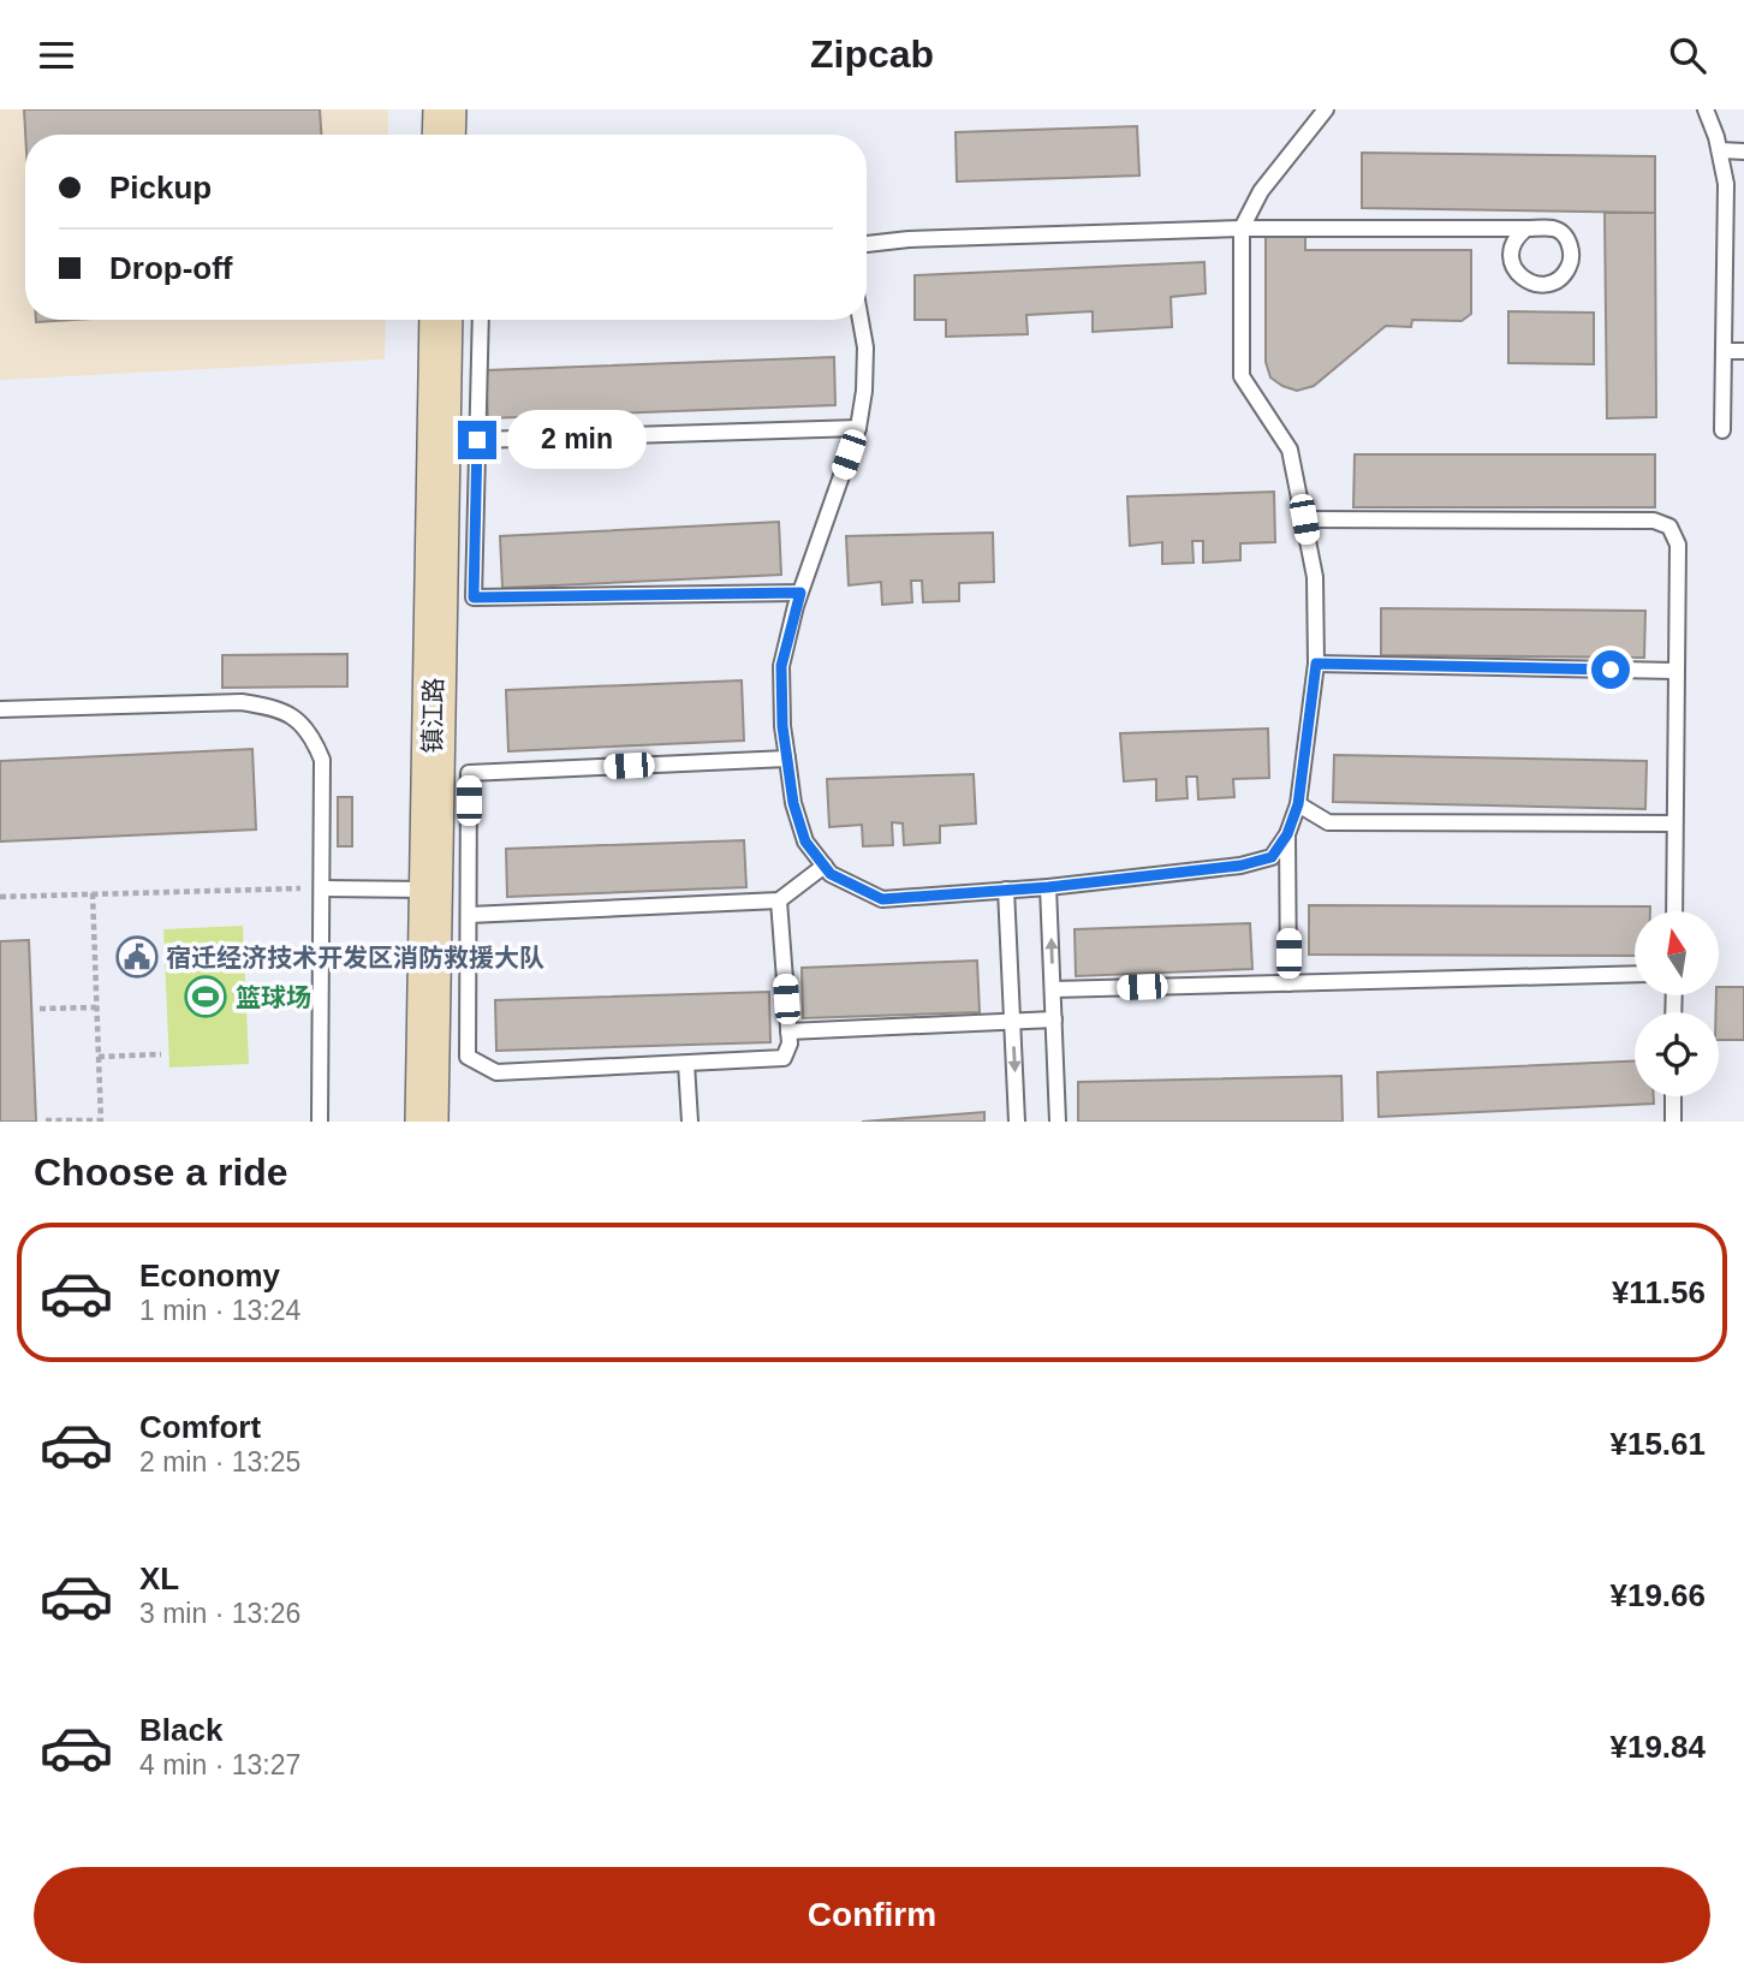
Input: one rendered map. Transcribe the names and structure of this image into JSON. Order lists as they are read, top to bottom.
{
  "streets": {
    "street": ["镇江路"]
  },
  "places": {
    "public building": ["宿迁经济技术开发区消防救援大队"],
    "sports": ["篮球场"]
  },
  "north": "top",
  "page": {
    "header": "Zipcab",
    "banner": ["Pickup", "Drop-off"],
    "bubble": "2 min",
    "heading": "Choose a ride",
    "list": [
      {
        "name": "Economy",
        "note": "1 min · 13:24",
        "value": "¥11.56"
      },
      {
        "name": "Comfort",
        "note": "2 min · 13:25",
        "value": "¥15.61"
      },
      {
        "name": "XL",
        "note": "3 min · 13:26",
        "value": "¥19.66"
      },
      {
        "name": "Black",
        "note": "4 min · 13:27",
        "value": "¥19.84"
      }
    ],
    "buttons": "Confirm"
  }
}
